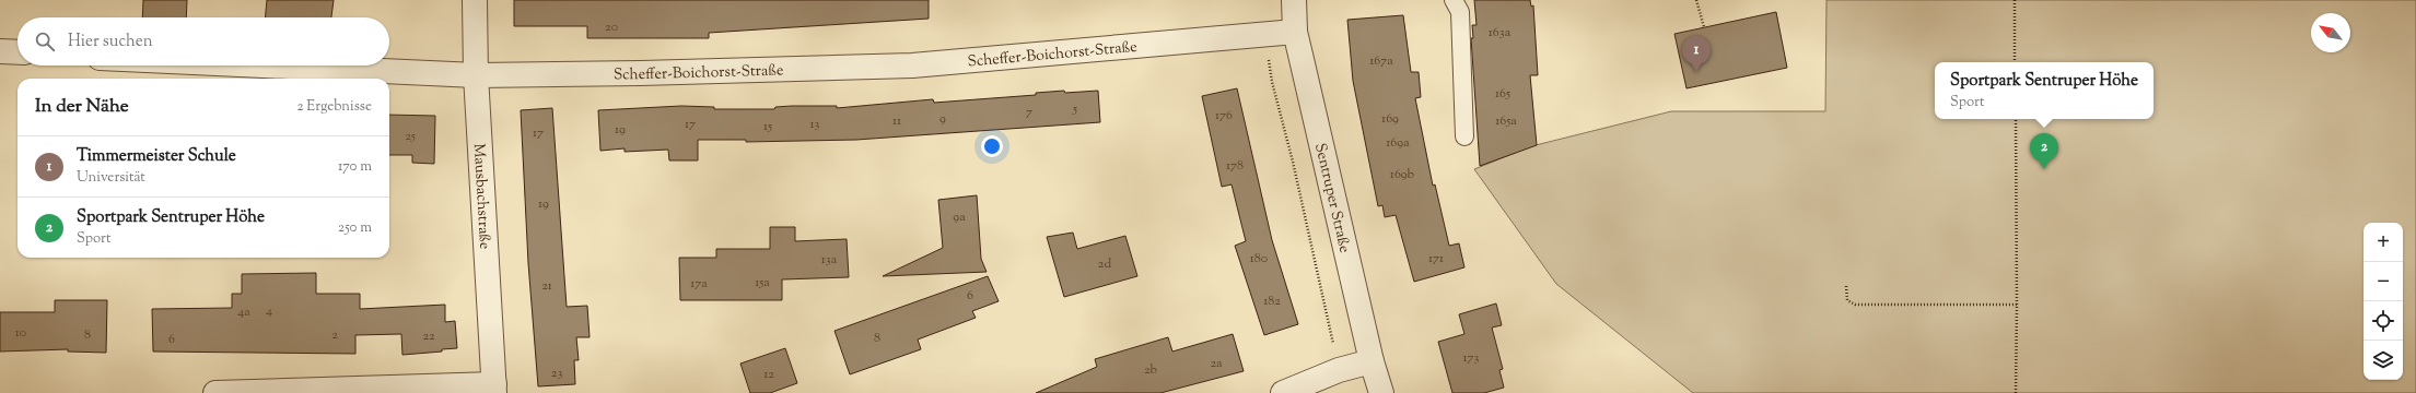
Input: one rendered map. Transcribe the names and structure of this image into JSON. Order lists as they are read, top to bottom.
{
  "streets": {
    "street": ["Scheffer-Boichorst-Straße", "Mausbachstraße", "Sentruper Straße"]
  },
  "crossings": [
    ["Scheffer-Boichorst-Straße", "Mausbachstraße"],
    ["Scheffer-Boichorst-Straße", "Sentruper Straße"]
  ],
  "house_numbers": [
    "20",
    "163a",
    "167a",
    "165",
    "5",
    "7",
    "176",
    "9",
    "169",
    "11",
    "165a",
    "17",
    "13",
    "15",
    "19",
    "17",
    "25",
    "169a",
    "178",
    "169b",
    "19",
    "9a",
    "180",
    "171",
    "13a",
    "2d",
    "15a",
    "17a",
    "21",
    "6",
    "182",
    "4",
    "4a",
    "10",
    "8",
    "2",
    "22",
    "8",
    "6",
    "173",
    "2a",
    "2b",
    "23",
    "12"
  ],
  "north": "top left",
  "page": {
    "search": "Hier suchen",
    "pins": ["1", "2"],
    "popup": ["Sportpark Sentruper Höhe", "Sport"],
    "heading": ["In der Nähe", "2 Ergebnisse"],
    "list": [
      {
        "mark": "1",
        "name": "Timmermeister Schule",
        "note": "Universität",
        "value": "170 m"
      },
      {
        "mark": "2",
        "name": "Sportpark Sentruper Höhe",
        "note": "Sport",
        "value": "250 m"
      }
    ],
    "map_buttons": ["+", "−"]
  }
}
